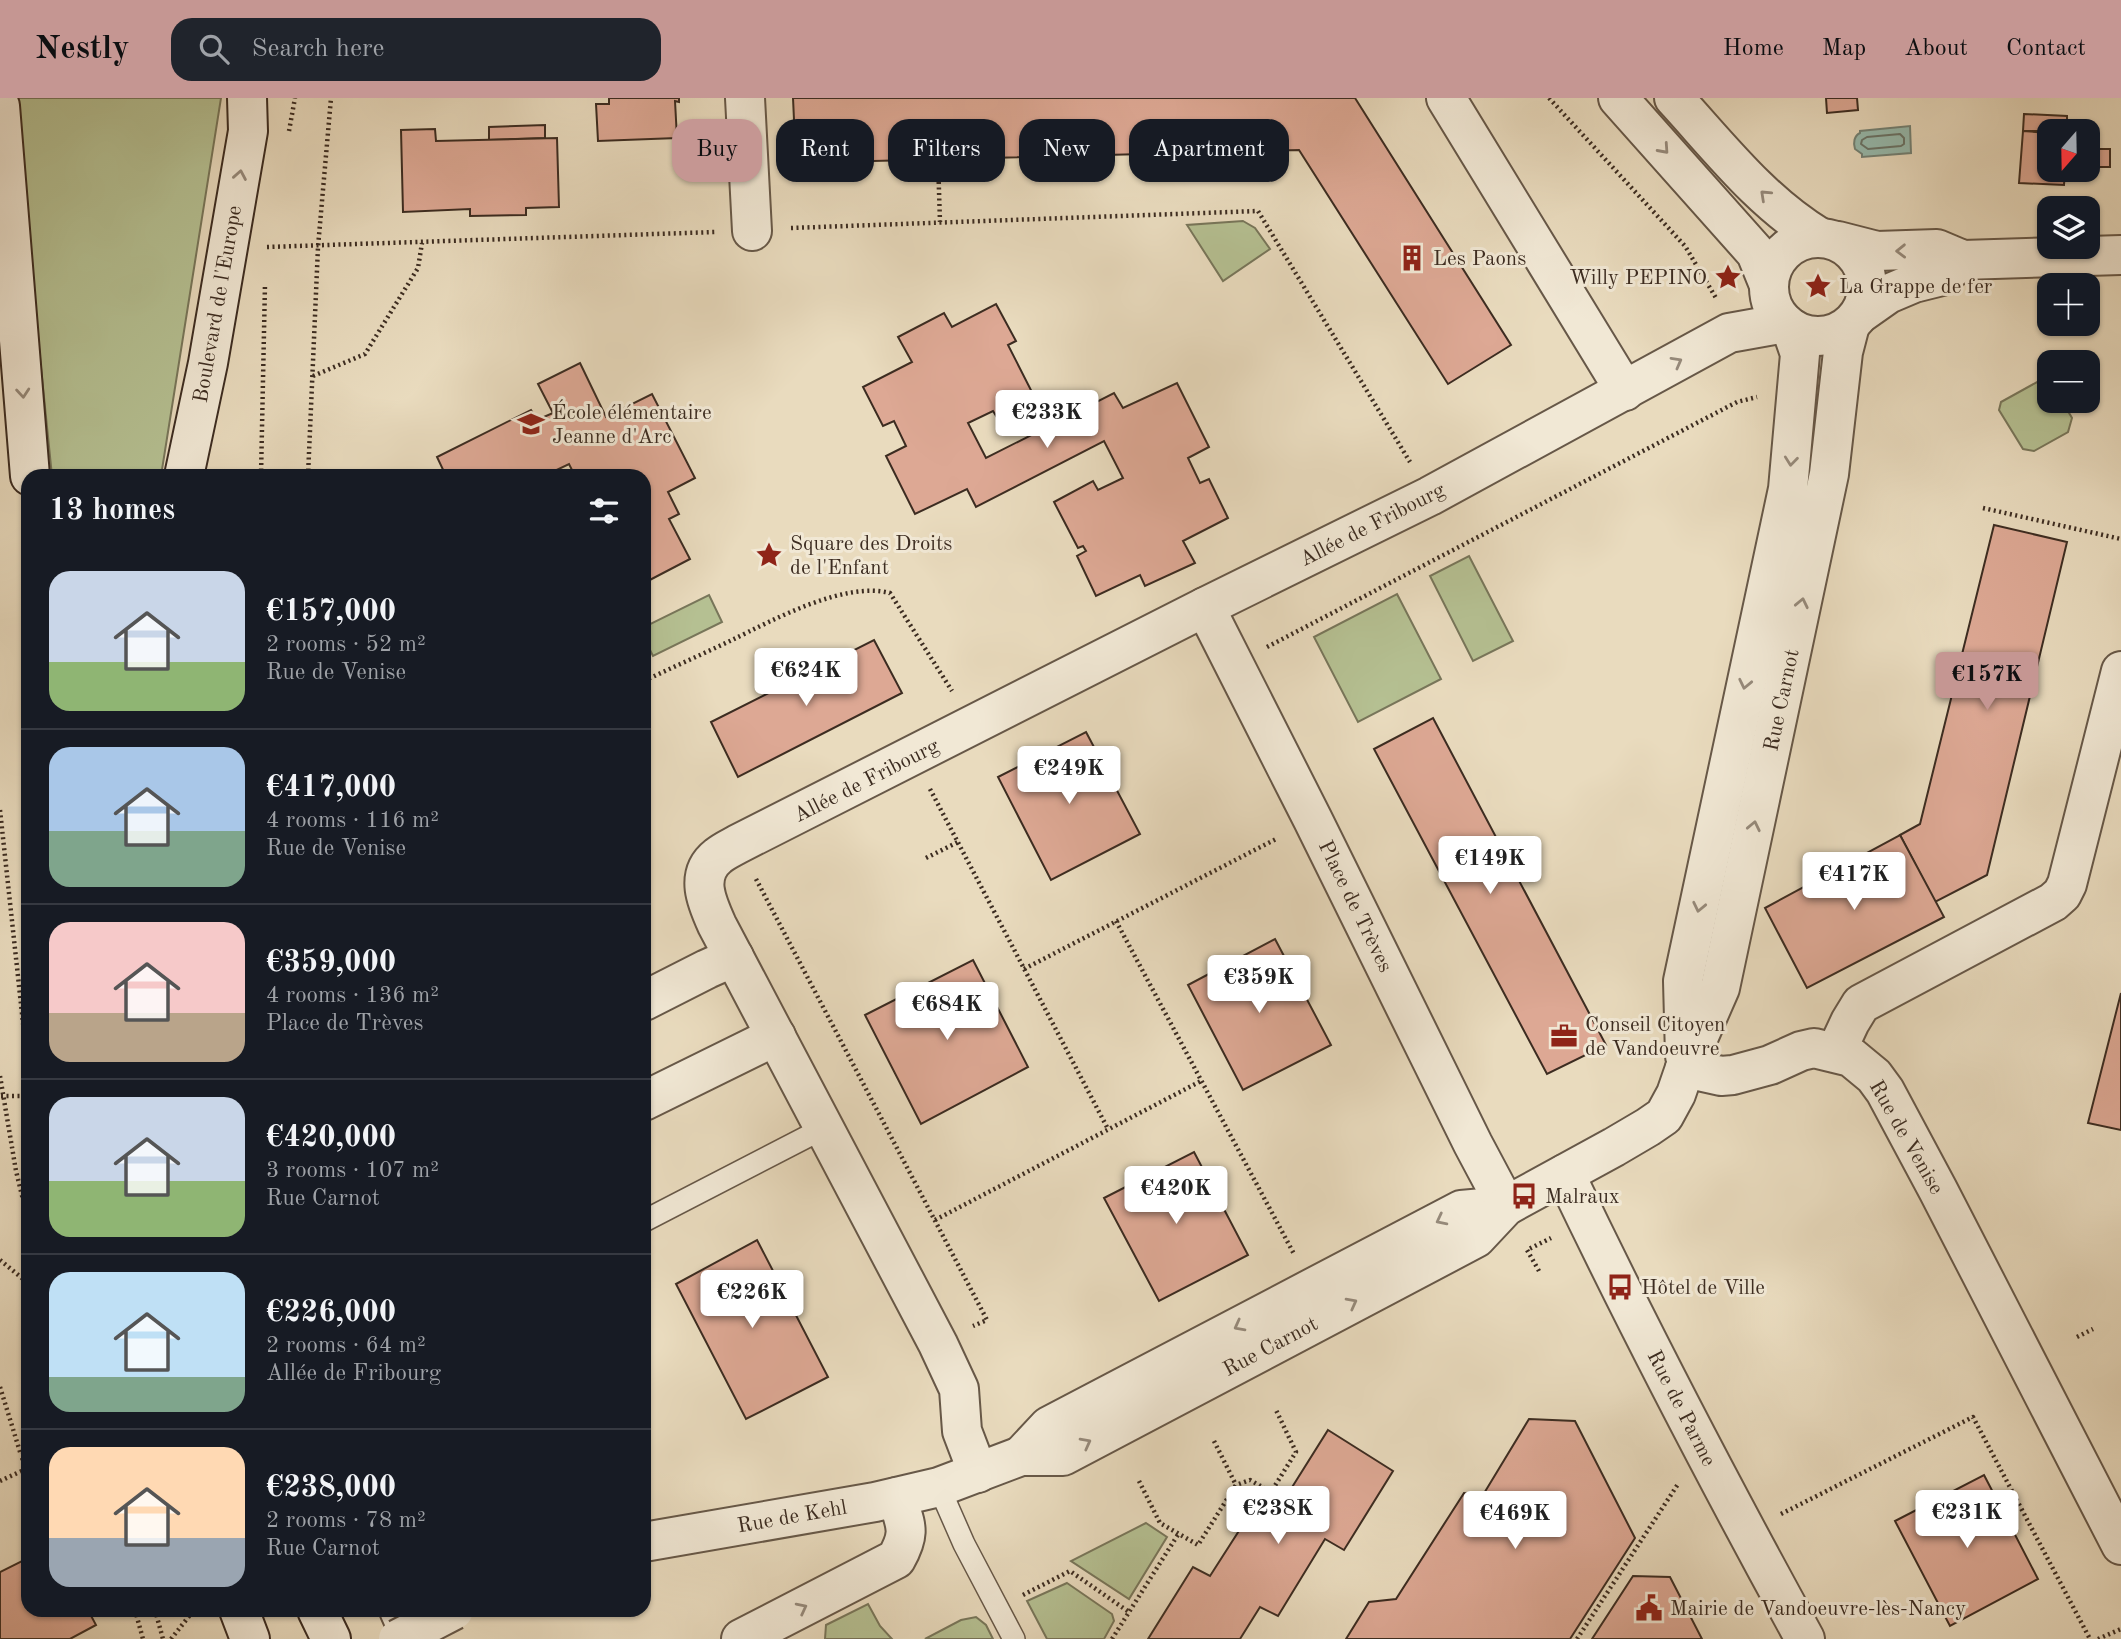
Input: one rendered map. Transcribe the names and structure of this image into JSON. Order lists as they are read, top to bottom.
{
  "streets": {
    "street": [
      "Boulevard de l'Europe",
      "Allée de Fribourg",
      "Rue Carnot",
      "Place de Trèves",
      "Rue de Venise",
      "Rue de Parme",
      "Rue de Kehl"
    ]
  },
  "crossings": [
    ["Allée de Fribourg", "Rue Carnot"],
    ["Allée de Fribourg", "Place de Trèves"],
    ["Rue Carnot", "Place de Trèves"],
    ["Rue Carnot", "Rue de Parme"],
    ["Rue Carnot", "Rue de Kehl"]
  ],
  "places": {
    "building": ["Les Paons"],
    "place": ["Willy PEPINO", "La Grappe de fer", "Square des Droits de l'Enfant"],
    "school or university": ["École élémentaire Jeanne d'Arc"],
    "office": ["Conseil Citoyen de Vandoeuvre"],
    "bus stop": ["Malraux", "Hôtel de Ville"],
    "public building": ["Mairie de Vandoeuvre-lès-Nancy"]
  },
  "north": "bottom",
  "page": {
    "header": "Nestly",
    "search": "Search here",
    "nav": [
      "Home",
      "Map",
      "About",
      "Contact"
    ],
    "map_buttons": ["+", "−"],
    "chip": [
      "Buy",
      "Rent",
      "Filters",
      "New",
      "Apartment"
    ],
    "price": [
      "€233K",
      "€624K",
      "€157K",
      "€249K",
      "€149K",
      "€417K",
      "€359K",
      "€684K",
      "€420K",
      "€226K",
      "€238K",
      "€231K",
      "€469K"
    ],
    "heading": "13 homes",
    "list": [
      {
        "name": "€157,000",
        "note": "2 rooms · 52 m² · Rue de Venise"
      },
      {
        "name": "€417,000",
        "note": "4 rooms · 116 m² · Rue de Venise"
      },
      {
        "name": "€359,000",
        "note": "4 rooms · 136 m² · Place de Trèves"
      },
      {
        "name": "€420,000",
        "note": "3 rooms · 107 m² · Rue Carnot"
      },
      {
        "name": "€226,000",
        "note": "2 rooms · 64 m² · Allée de Fribourg"
      },
      {
        "name": "€238,000",
        "note": "2 rooms · 78 m² · Rue Carnot"
      }
    ]
  }
}
